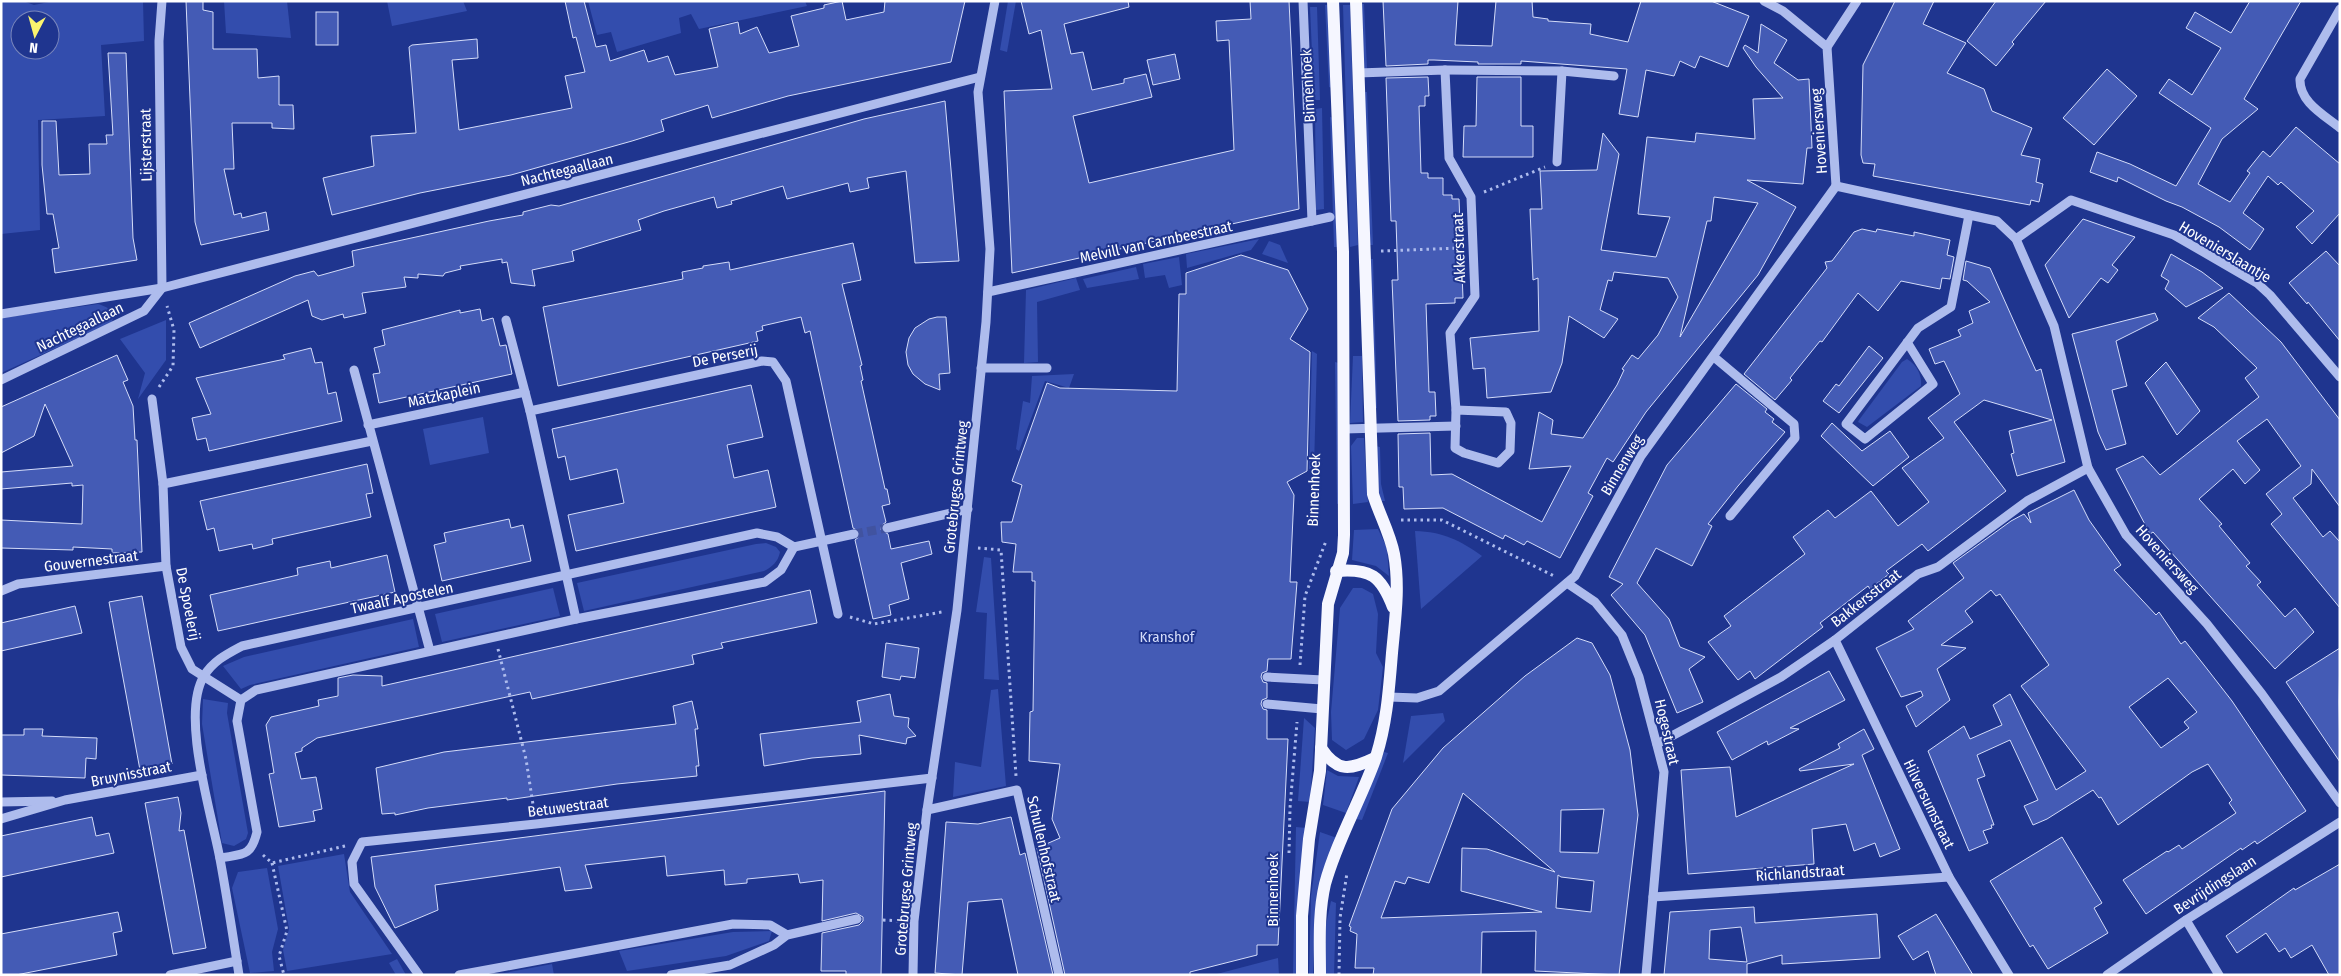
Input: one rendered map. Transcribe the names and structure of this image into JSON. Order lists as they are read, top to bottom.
{
  "streets": {
    "main road": ["Binnenhoek"],
    "street": [
      "Hoveniersweg",
      "Lijsterstraat",
      "Nachtegaallaan",
      "Melvill van Carnbeestraat",
      "Akkerstraat",
      "Hovenierslaantje",
      "De Perserij",
      "Matzkaplein",
      "Binnenweg",
      "Grotebrugse Grintweg",
      "Gouvernestraat",
      "Twaalf Apostelen",
      "Bakkersstraat",
      "De Spoelerij",
      "Hogestraat",
      "Bruynisstraat",
      "Hilversumstraat",
      "Betuwestraat",
      "Schullenhofstraat",
      "Richlandstraat",
      "Bevrijdingslaan"
    ]
  },
  "crossings": [
    ["Binnenhoek", "Melvill van Carnbeestraat"],
    ["Hoveniersweg", "Hovenierslaantje"],
    ["Hoveniersweg", "Binnenweg"],
    ["Hoveniersweg", "Bakkersstraat"],
    ["Lijsterstraat", "Nachtegaallaan"],
    ["Nachtegaallaan", "Grotebrugse Grintweg"],
    ["Melvill van Carnbeestraat", "Grotebrugse Grintweg"],
    ["Binnenweg", "Hogestraat"],
    ["Grotebrugse Grintweg", "Betuwestraat"],
    ["Grotebrugse Grintweg", "Schullenhofstraat"],
    ["Gouvernestraat", "De Spoelerij"],
    ["Twaalf Apostelen", "De Spoelerij"],
    ["Twaalf Apostelen", "Bruynisstraat"],
    ["Bakkersstraat", "Hogestraat"],
    ["Bakkersstraat", "Hilversumstraat"],
    ["Hogestraat", "Richlandstraat"],
    ["Hilversumstraat", "Richlandstraat"]
  ],
  "parks": ["Kranshof"],
  "north": "bottom"
}
